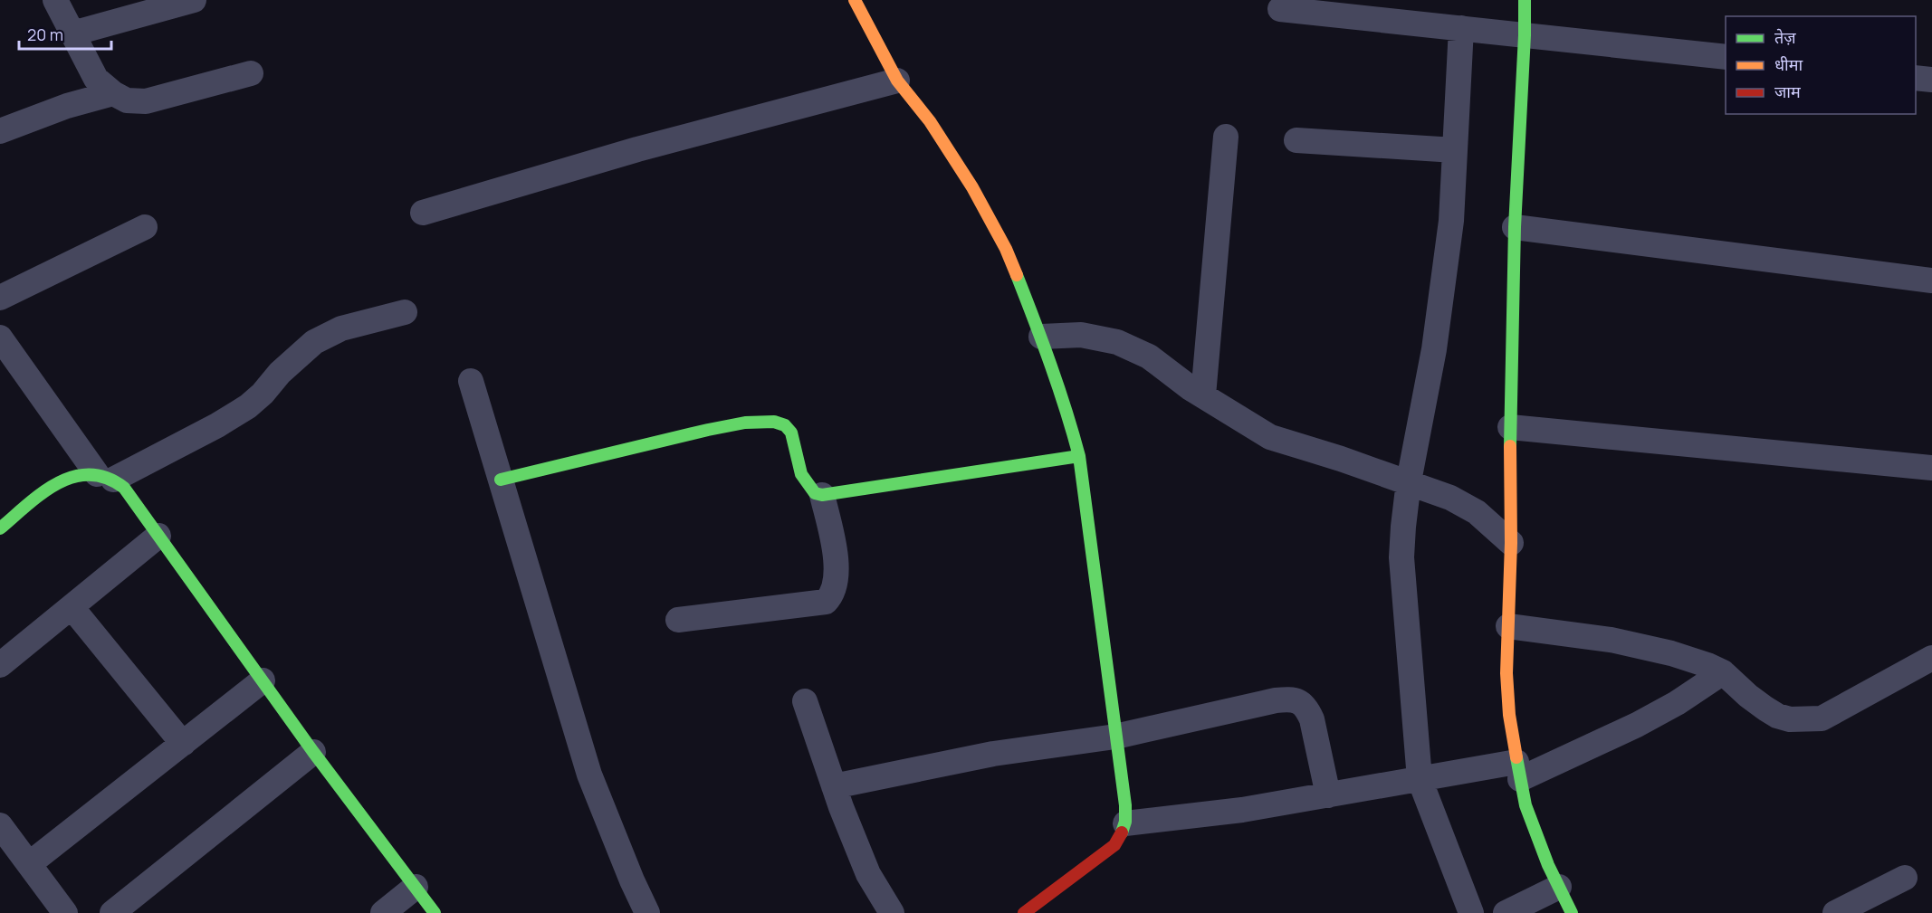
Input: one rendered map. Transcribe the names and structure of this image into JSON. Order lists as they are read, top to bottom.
{
  "legend": ["तेज़", "धीमा", "जाम"],
  "scale_bar": "20 m"
}
